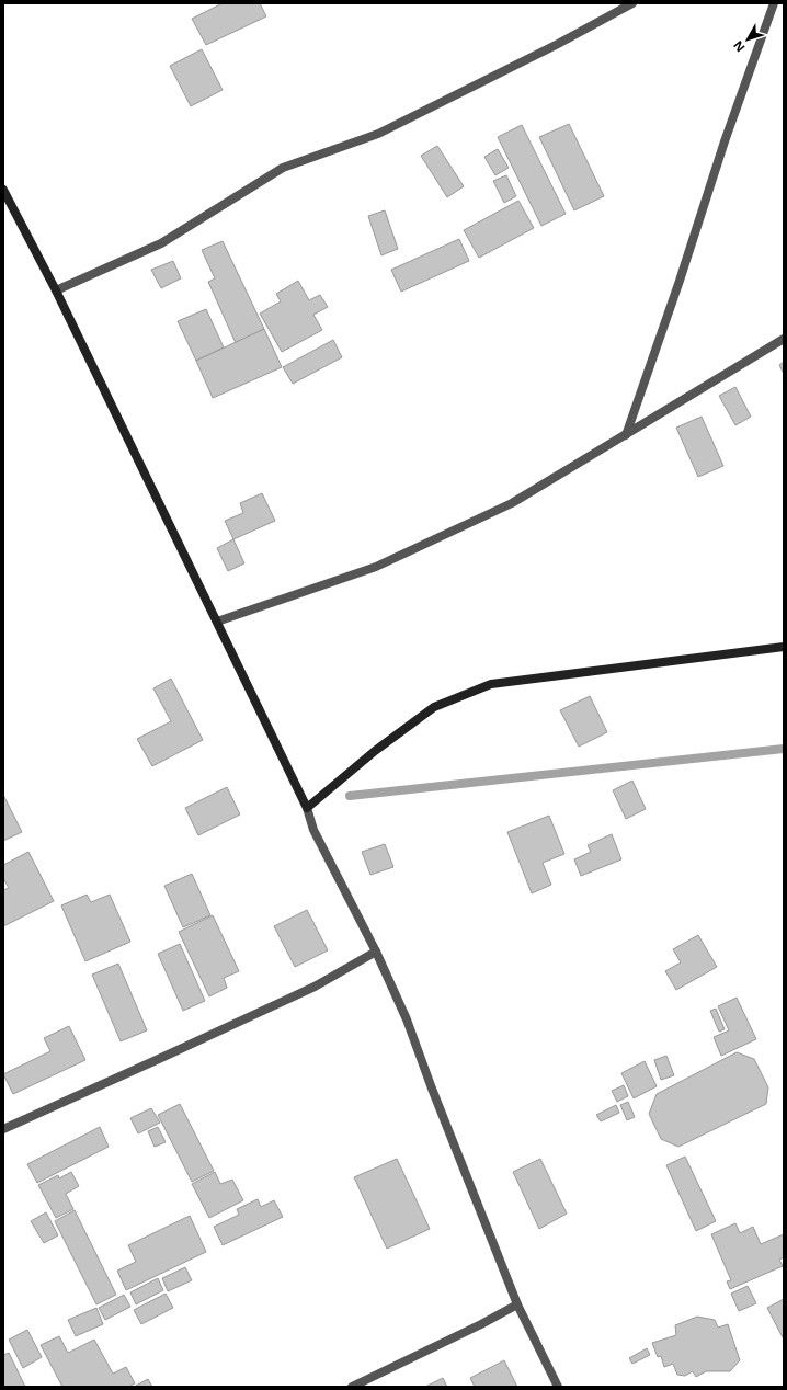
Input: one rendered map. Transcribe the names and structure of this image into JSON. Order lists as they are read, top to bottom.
{
  "north": "bottom left"
}
